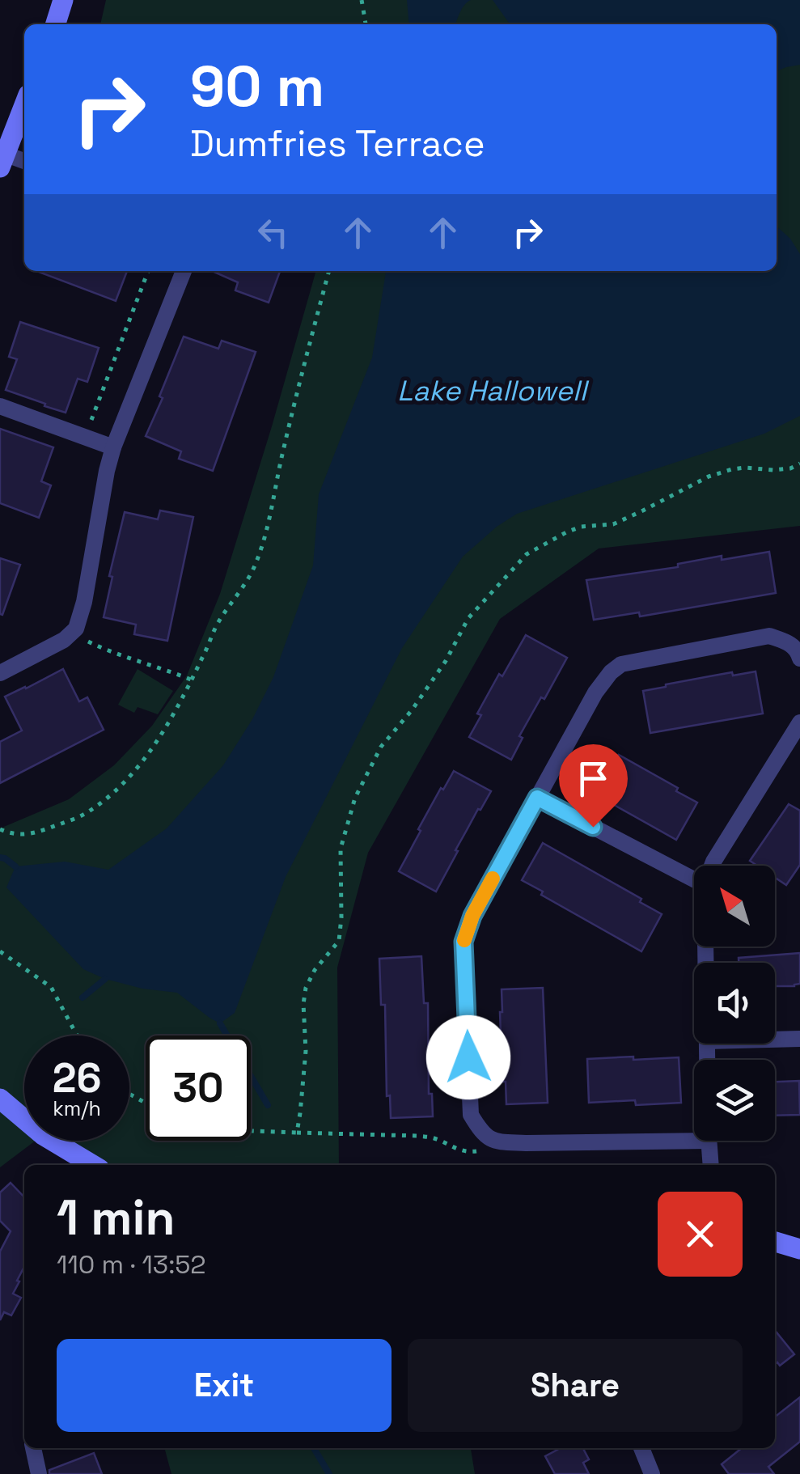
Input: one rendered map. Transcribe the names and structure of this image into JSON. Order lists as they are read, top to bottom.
{
  "water": ["Lake Hallowell"],
  "north": "top left",
  "page": {
    "turn": ["90 m", "Dumfries Terrace"],
    "speed": "26 km/h",
    "limit": "30",
    "heading": ["1 min", "110 m · 13:52"],
    "buttons": ["Exit", "Share"]
  }
}
